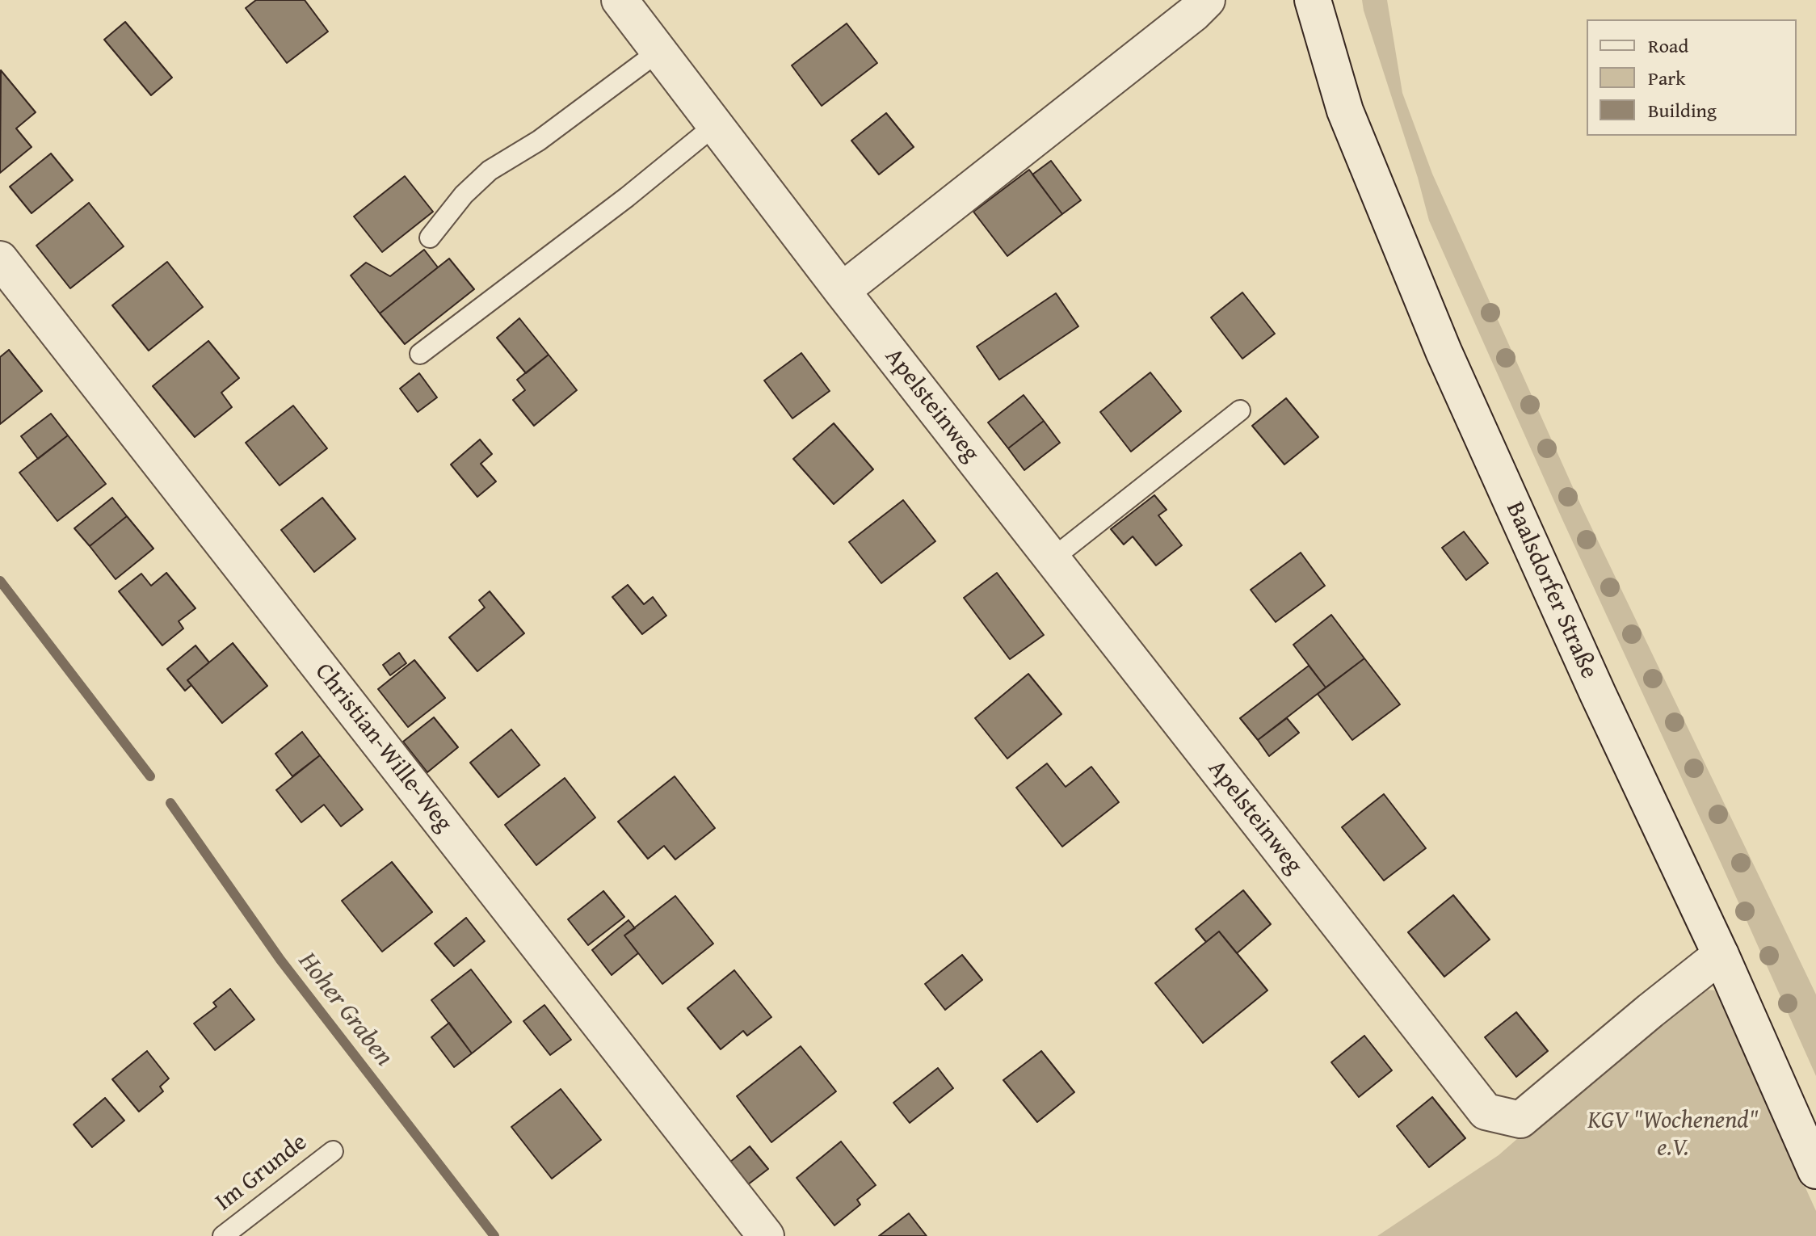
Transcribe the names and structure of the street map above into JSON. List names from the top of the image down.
{
  "streets": {
    "street": ["Apelsteinweg", "Baalsdorfer Straße", "Christian-Wille-Weg"],
    "lane": ["Im Grunde"]
  },
  "crossings": [
    ["Apelsteinweg", "Baalsdorfer Straße"]
  ],
  "water": ["Hoher Graben"],
  "parks": ["KGV \"Wochenend\" e.V."],
  "legend": ["Road", "Park", "Building"]
}
